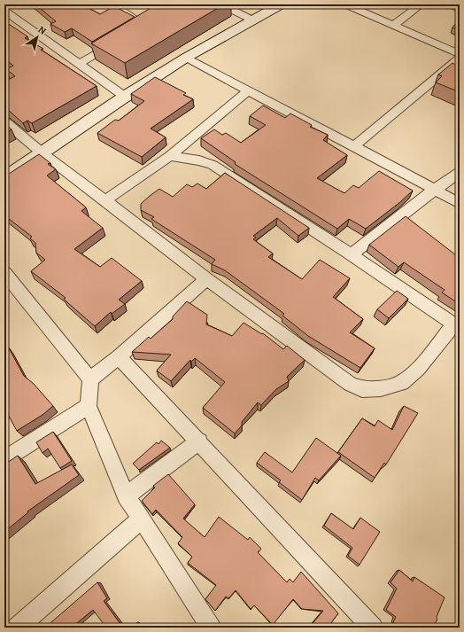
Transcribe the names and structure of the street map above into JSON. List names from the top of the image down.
{
  "north": "top right"
}
